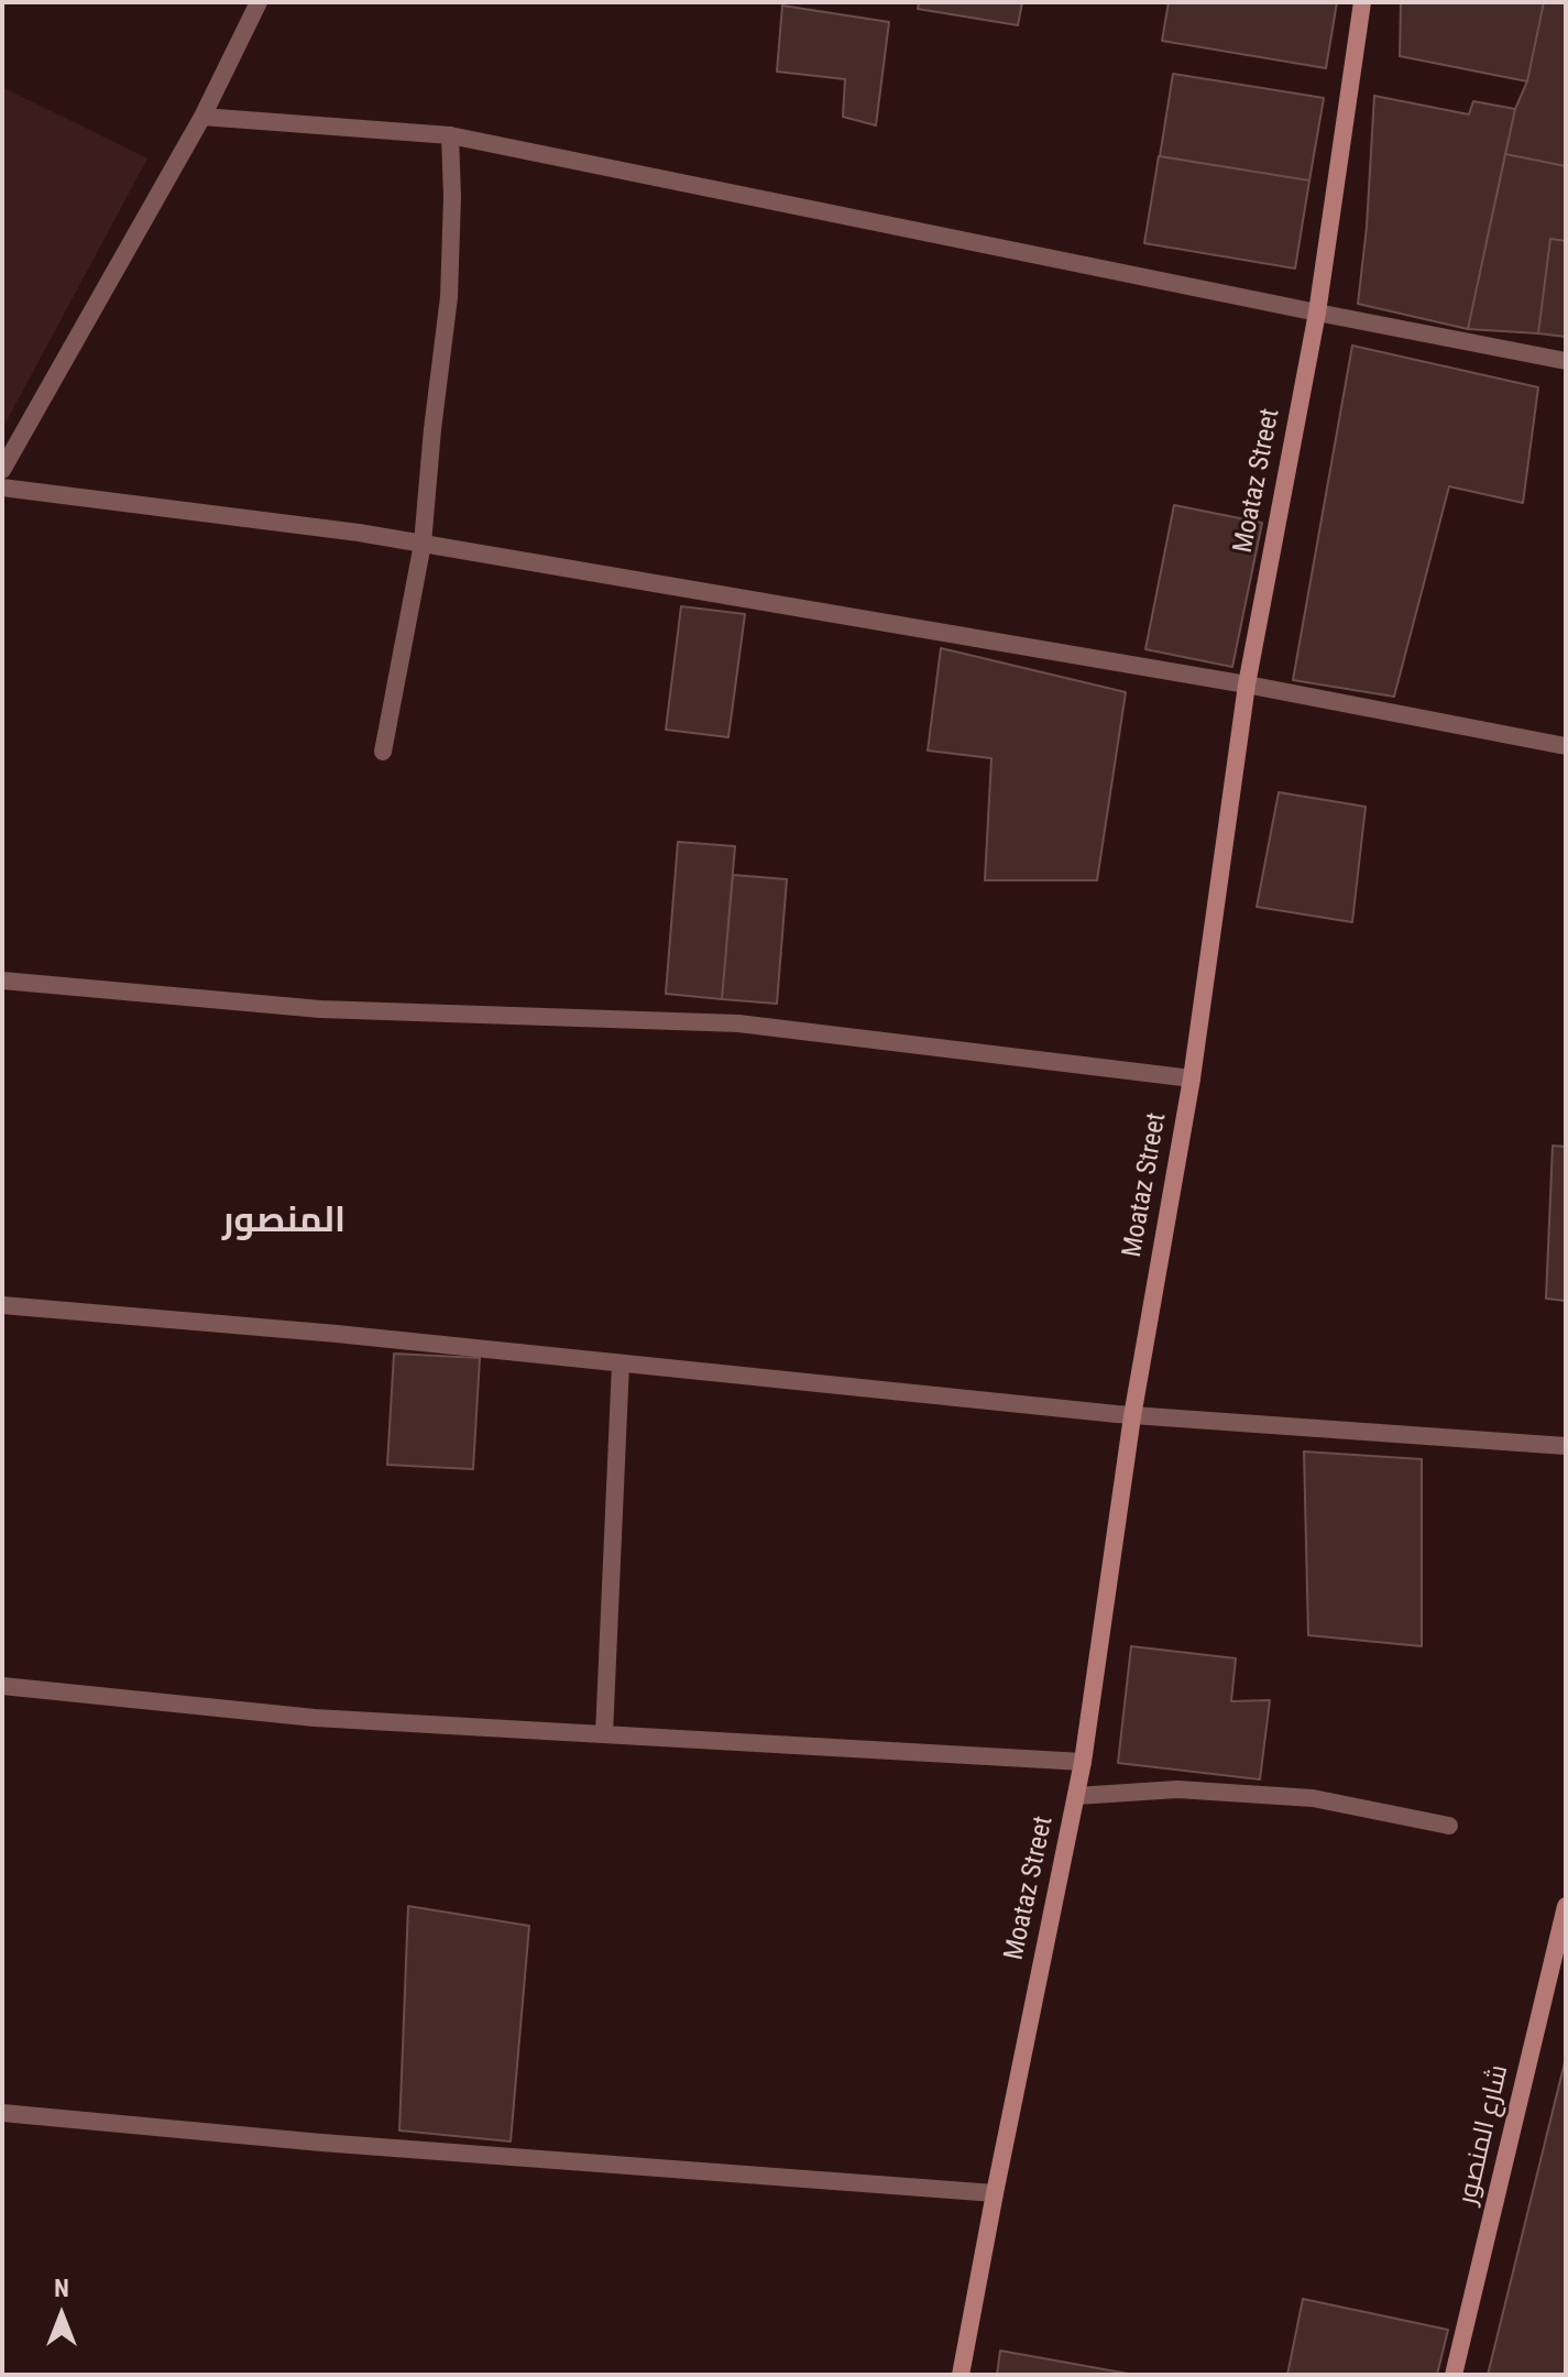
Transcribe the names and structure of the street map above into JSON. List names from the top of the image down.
{
  "streets": {
    "street": ["Moataz Street", "شارع المنصور"]
  },
  "districts": ["المنصور"],
  "north": "top"
}
